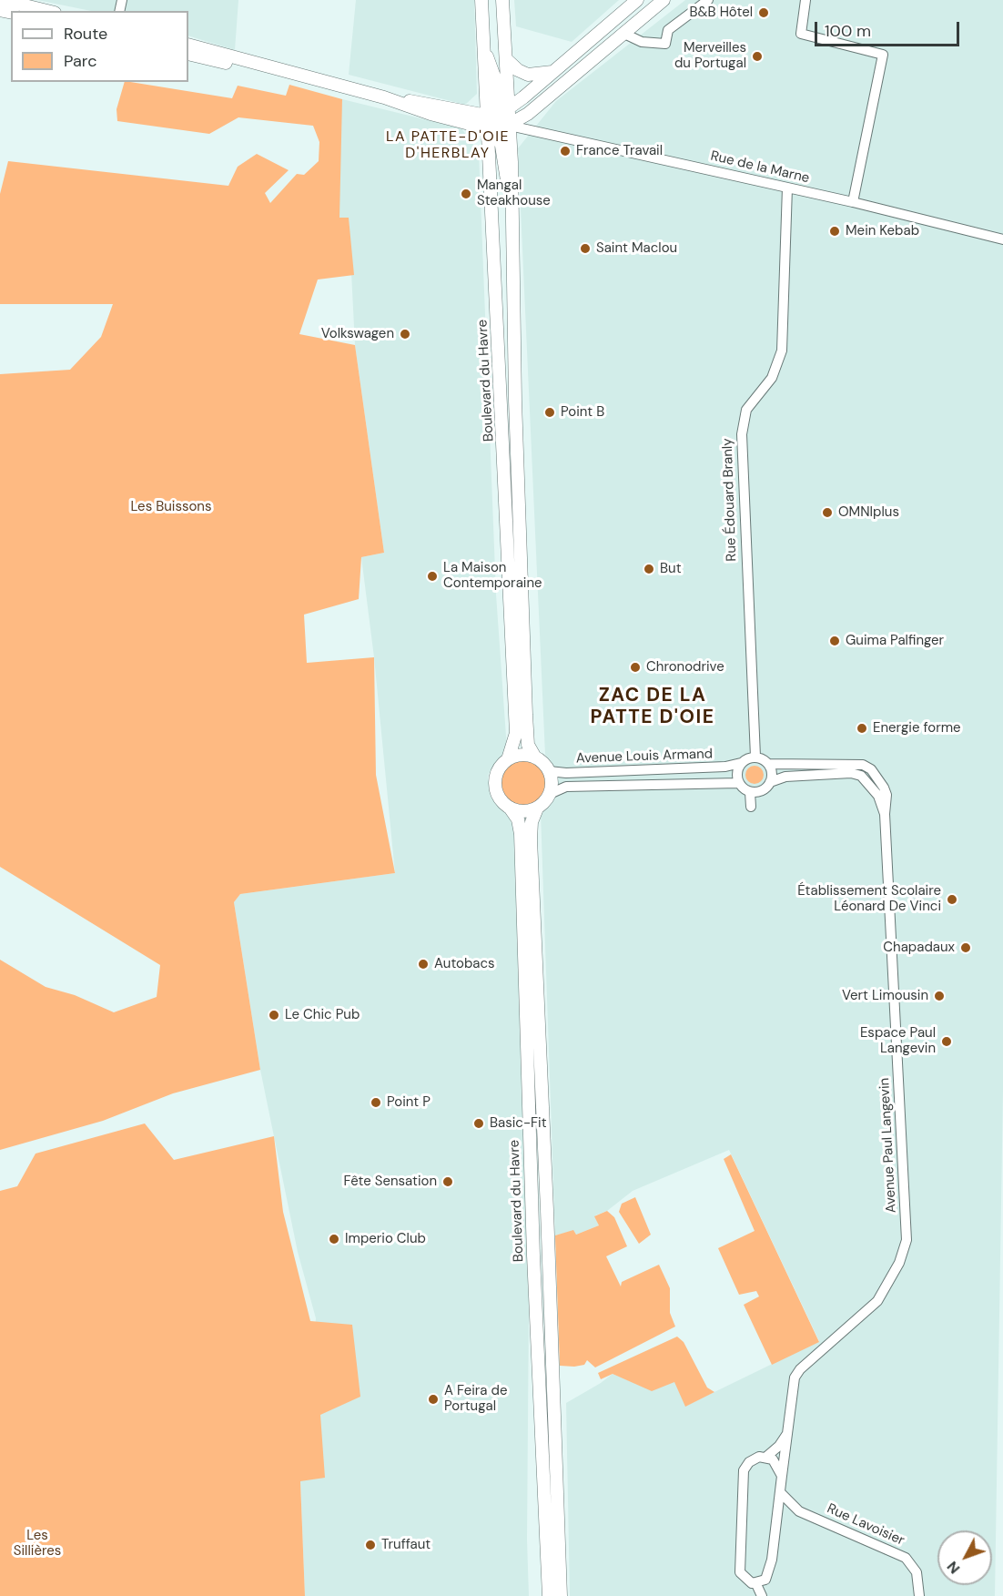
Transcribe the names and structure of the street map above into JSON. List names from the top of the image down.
{
  "streets": {
    "main road": ["Boulevard du Havre"],
    "street": [
      "Rue de la Marne",
      "Rue Édouard Branly",
      "Avenue Louis Armand",
      "Avenue Paul Langevin",
      "Rue Lavoisier"
    ]
  },
  "crossings": [
    ["Rue de la Marne", "Boulevard du Havre"],
    ["Rue de la Marne", "Rue Édouard Branly"],
    ["Boulevard du Havre", "Avenue Louis Armand"],
    ["Rue Édouard Branly", "Avenue Louis Armand"],
    ["Avenue Paul Langevin", "Rue Lavoisier"]
  ],
  "districts": ["LA PATTE-D'OIE D'HERBLAY", "ZAC DE LA PATTE D'OIE"],
  "parks": ["Les Buissons", "Les Sillières"],
  "places": [
    "B&B Hôtel",
    "Merveilles du Portugal",
    "France Travail",
    "Mangal Steakhouse",
    "Mein Kebab",
    "Saint Maclou",
    "Volkswagen",
    "Point B",
    "OMNIplus",
    "But",
    "La Maison Contemporaine",
    "Guima Palfinger",
    "Chronodrive",
    "Energie forme",
    "Établissement Scolaire Léonard De Vinci",
    "Chapadaux",
    "Autobacs",
    "Vert Limousin",
    "Le Chic Pub",
    "Espace Paul Langevin",
    "Point P",
    "Basic-Fit",
    "Fête Sensation",
    "Imperio Club",
    "A Feira de Portugal",
    "Truffaut"
  ],
  "legend": ["Route", "Parc"],
  "scale_bar": "100 m",
  "north": "bottom left"
}
